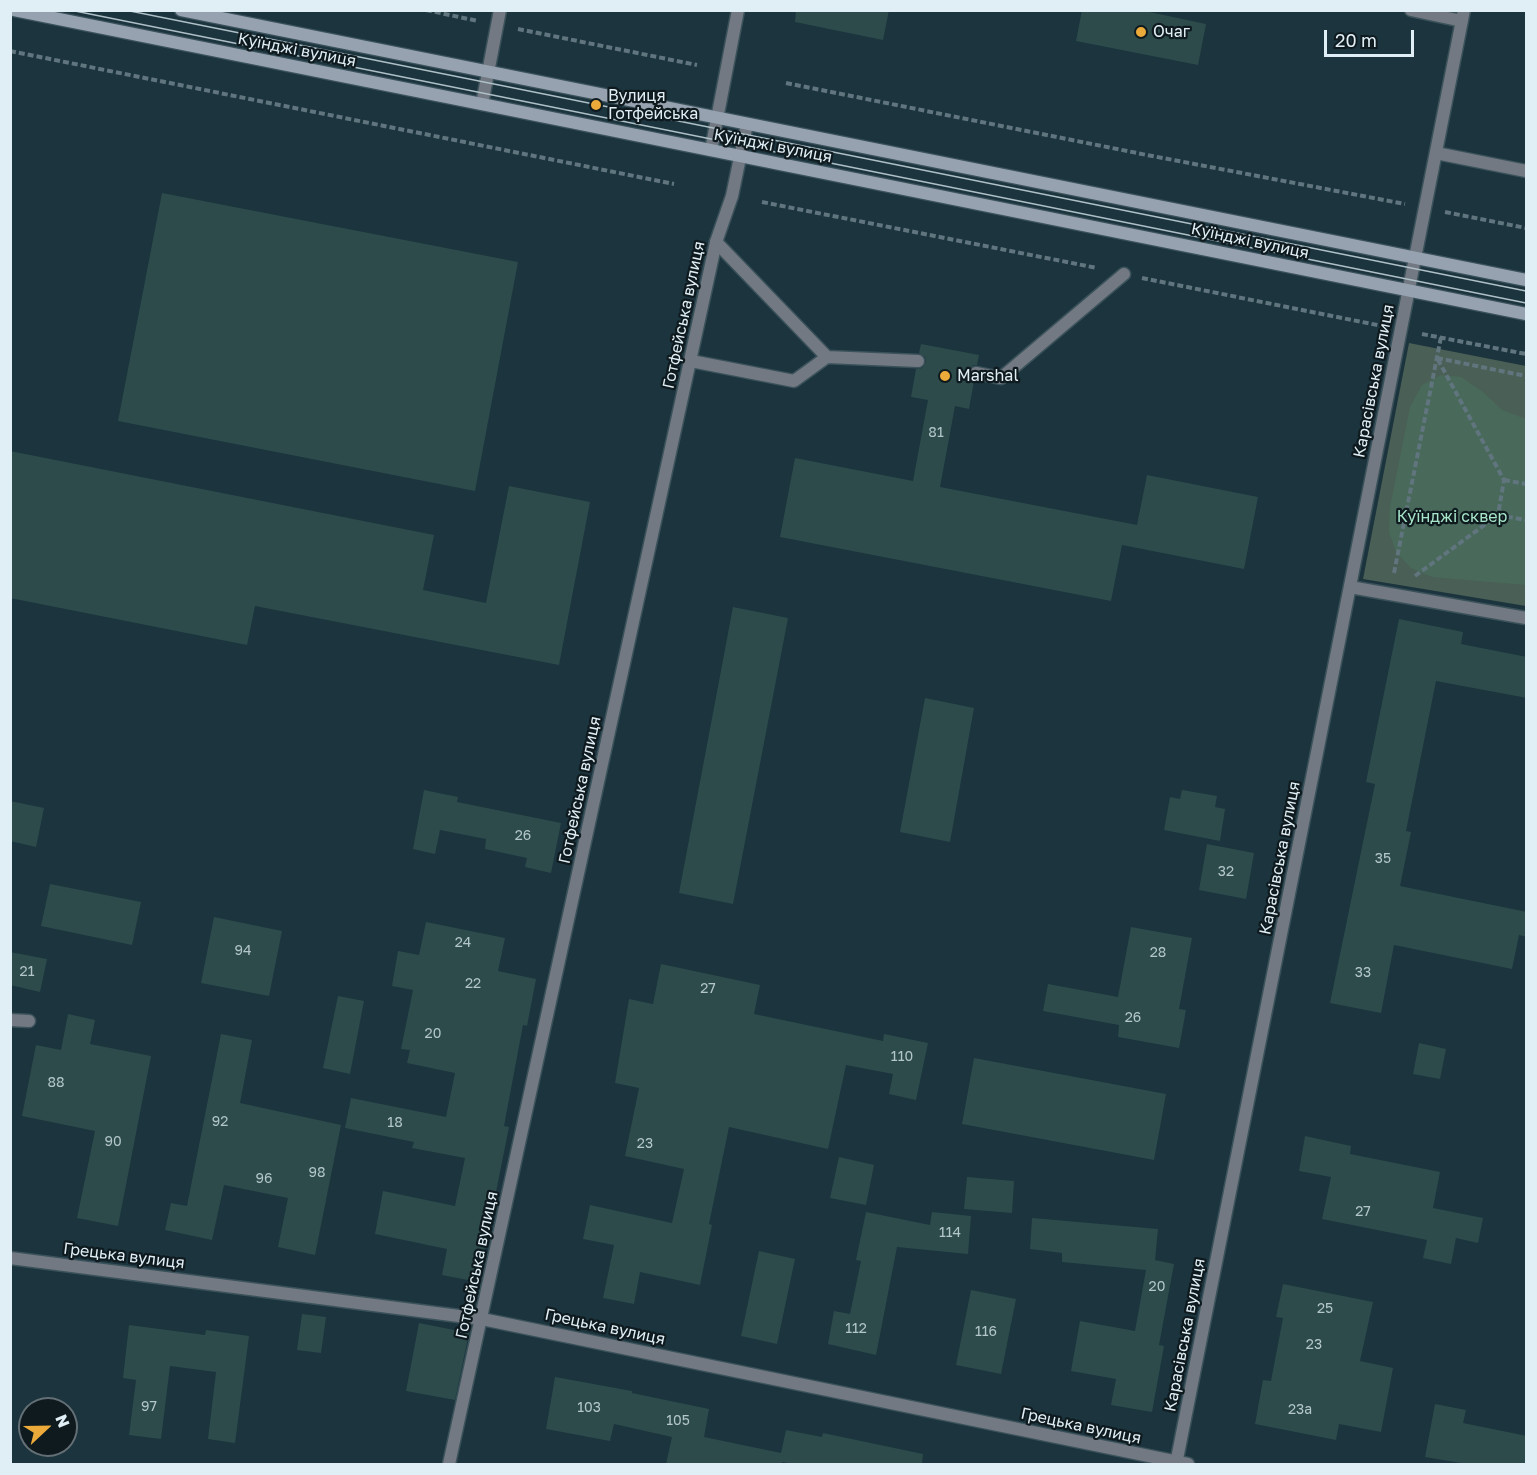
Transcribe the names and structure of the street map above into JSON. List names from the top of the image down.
{
  "streets": {
    "main road": ["Куїнджі вулиця"],
    "street": ["Готфейська вулиця", "Карасівська вулиця", "Грецька вулиця"]
  },
  "crossings": [
    ["Куїнджі вулиця", "Готфейська вулиця"],
    ["Куїнджі вулиця", "Карасівська вулиця"],
    ["Готфейська вулиця", "Грецька вулиця"],
    ["Карасівська вулиця", "Грецька вулиця"]
  ],
  "parks": ["Куїнджі сквер"],
  "places": ["Очаг", "Вулиця Готфейська", "Marshal"],
  "house_numbers": [
    "81",
    "26",
    "35",
    "32",
    "24",
    "94",
    "28",
    "21",
    "33",
    "22",
    "27",
    "26",
    "20",
    "110",
    "88",
    "92",
    "18",
    "90",
    "23",
    "98",
    "96",
    "27",
    "114",
    "20",
    "25",
    "112",
    "116",
    "23",
    "97",
    "103",
    "23а",
    "105"
  ],
  "scale_bar": "20 m",
  "north": "right"
}
